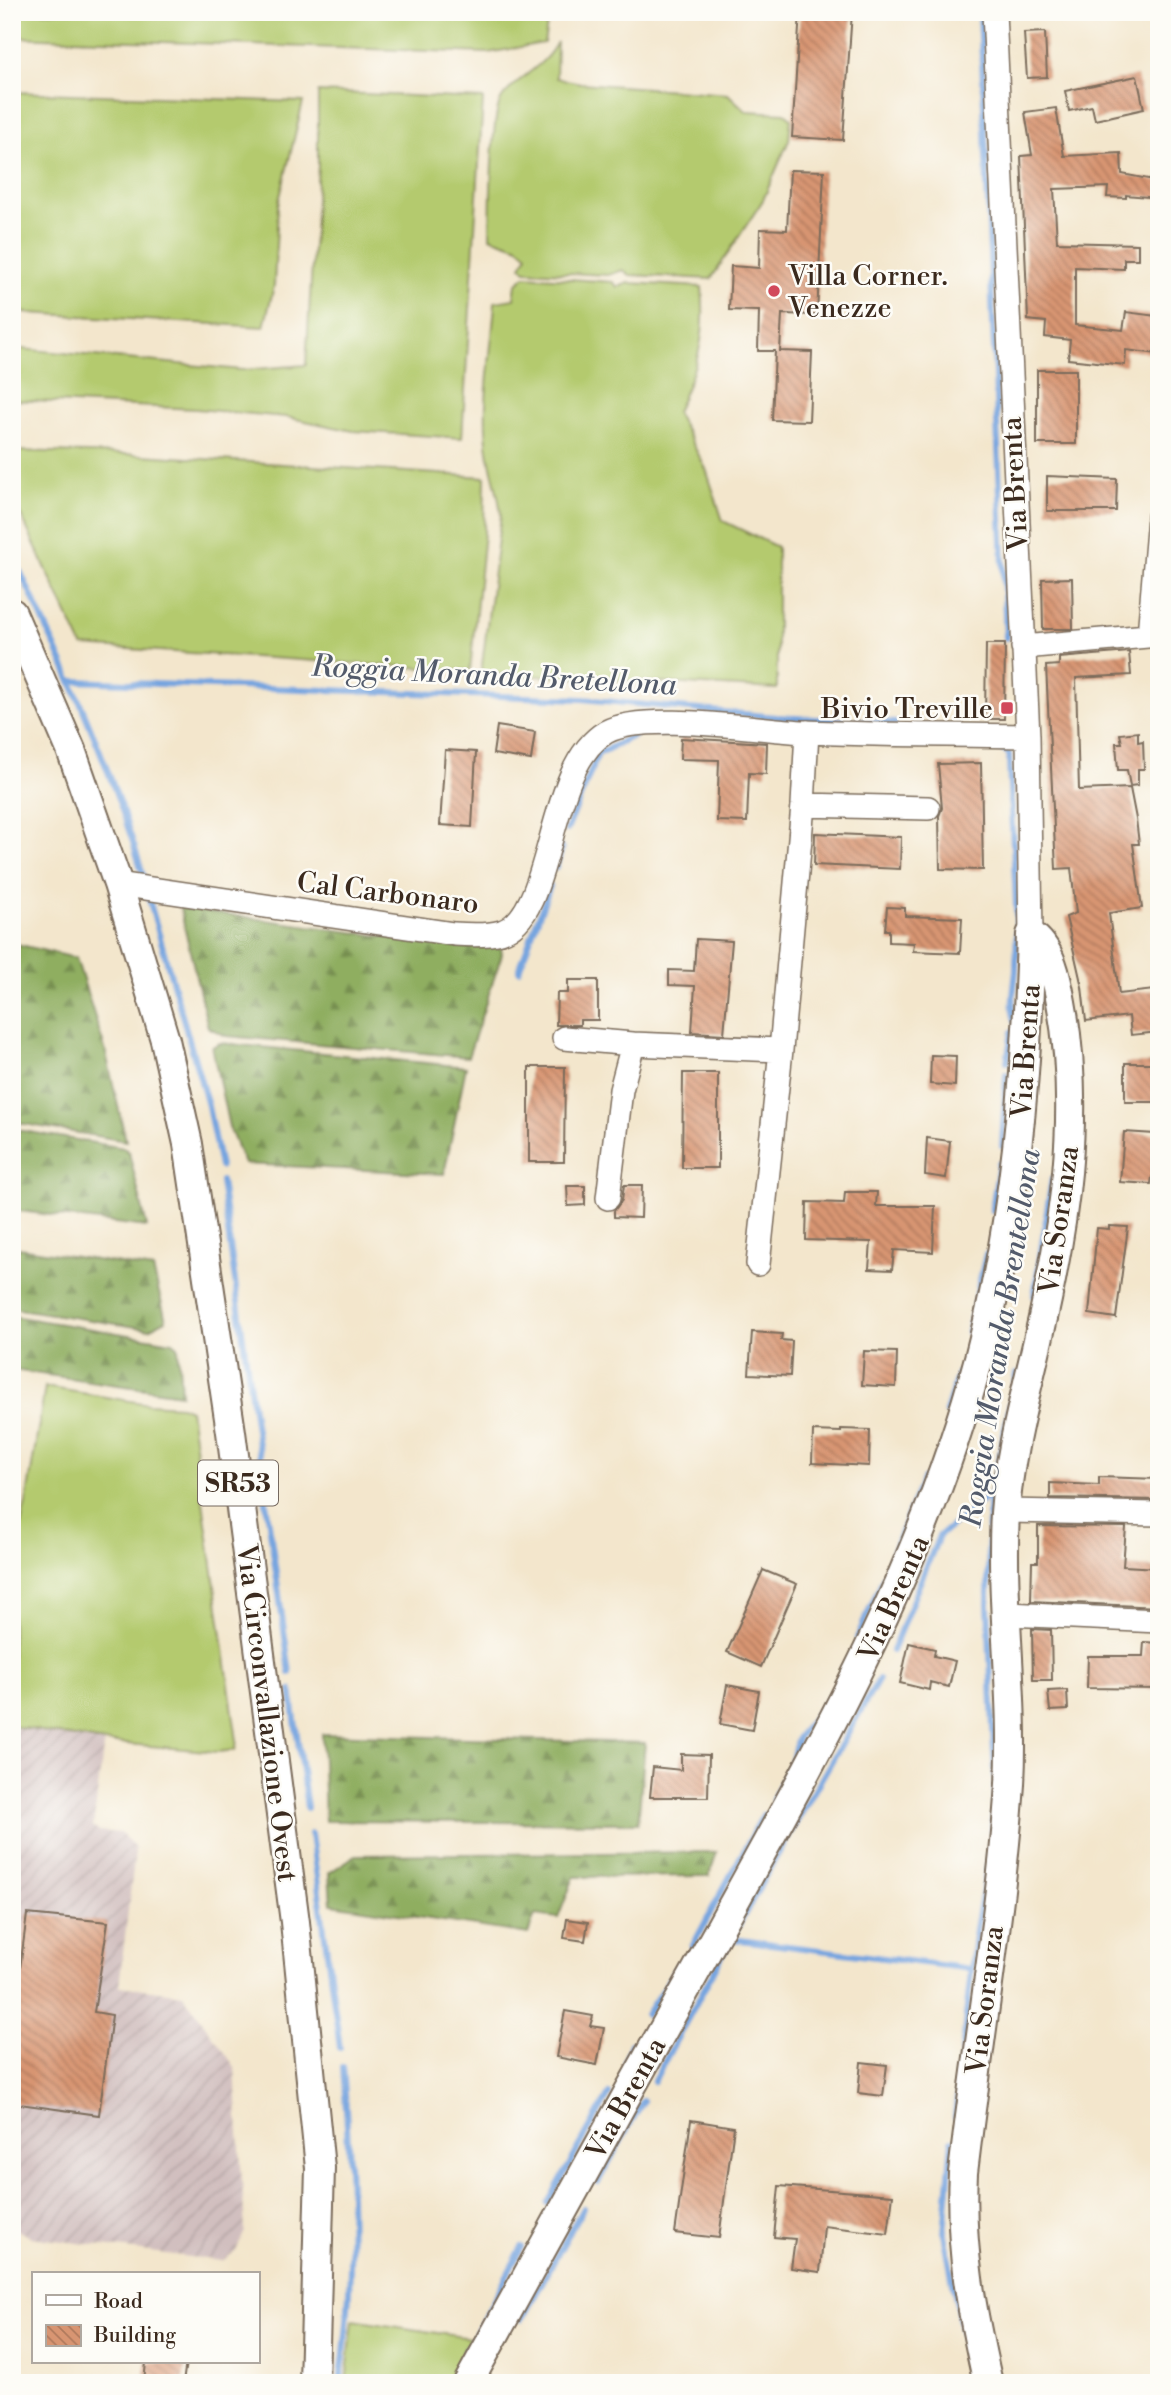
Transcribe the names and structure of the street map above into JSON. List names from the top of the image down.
{
  "streets": {
    "main road": [
      "Via Brenta",
      "Via Soranza",
      "SR53",
      "Via Circonvallazione Ovest"
    ],
    "street": ["Cal Carbonaro"]
  },
  "crossings": [
    ["Via Brenta", "Cal Carbonaro"],
    ["Via Brenta", "Via Soranza"],
    ["Cal Carbonaro", "Via Circonvallazione Ovest"]
  ],
  "water": ["Roggia Moranda Bretellona", "Roggia Moranda Brentellona"],
  "places": {
    "other": ["Villa Corner. Venezze"],
    "transit": ["Bivio Treville"]
  },
  "legend": ["Road", "Building"]
}
